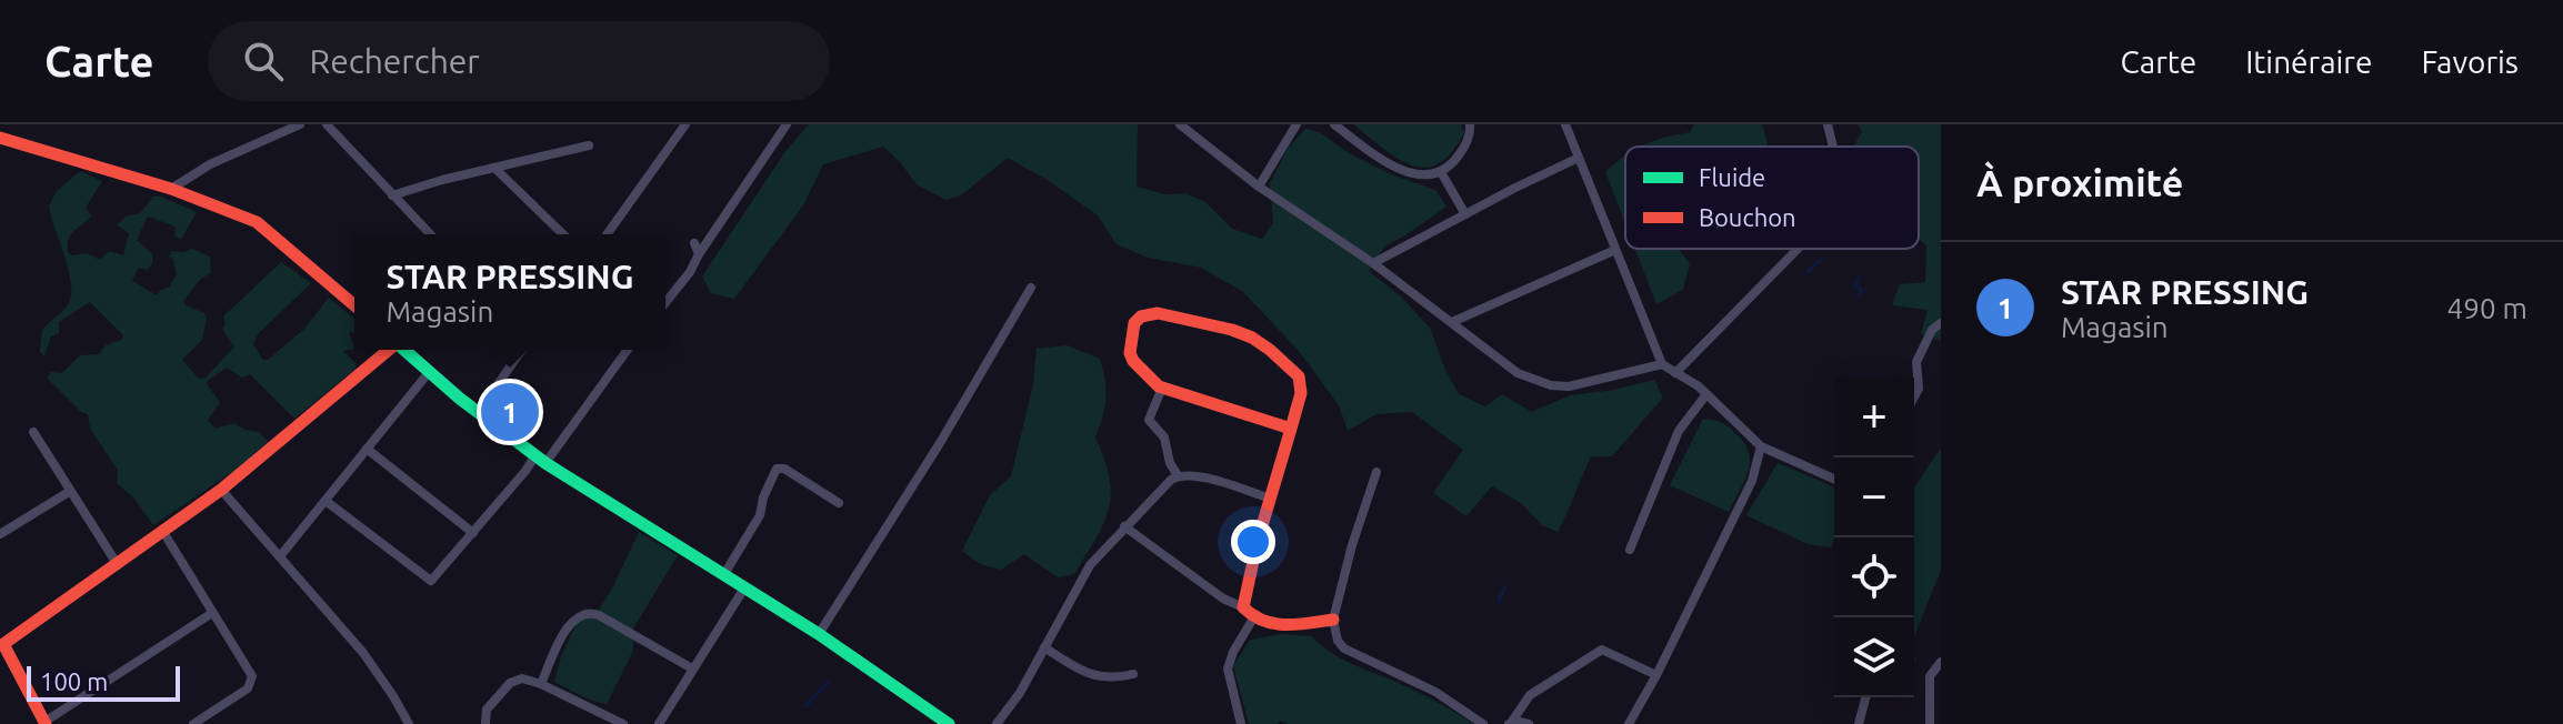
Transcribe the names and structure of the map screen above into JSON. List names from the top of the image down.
{
  "legend": ["Fluide", "Bouchon"],
  "scale_bar": "100 m",
  "page": {
    "header": "Carte",
    "search": "Rechercher",
    "nav": ["Carte", "Itinéraire", "Favoris"],
    "heading": "À proximité",
    "popup": ["STAR PRESSING", "Magasin"],
    "list": [
      {
        "mark": "1",
        "name": "STAR PRESSING",
        "note": "Magasin",
        "value": "490 m"
      }
    ],
    "map_buttons": ["+", "−"],
    "pins": "1",
    "scale": "100 m"
  }
}
